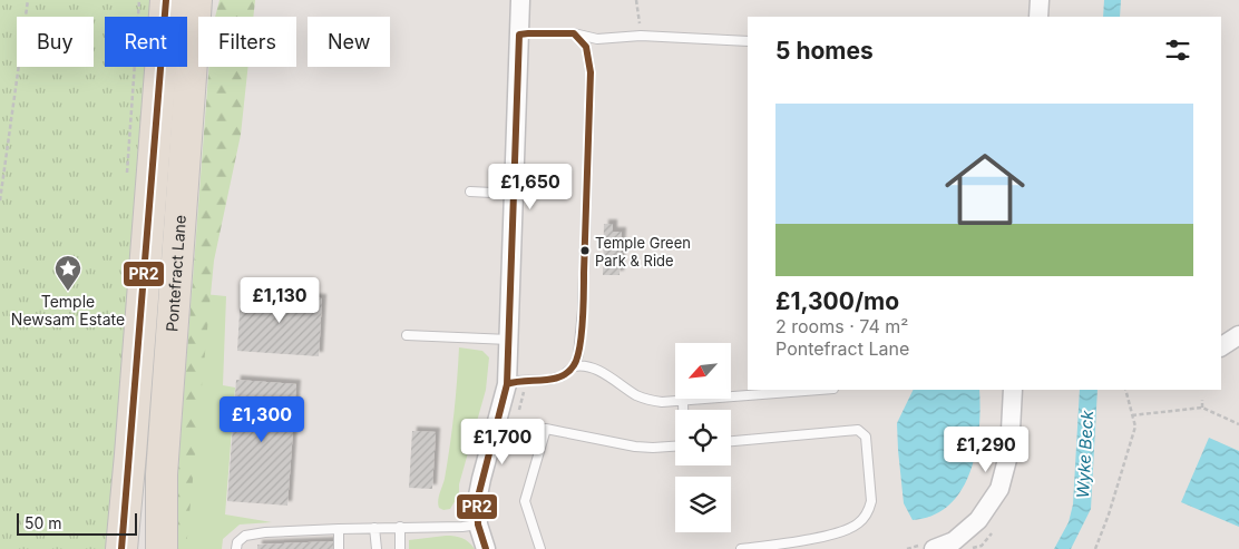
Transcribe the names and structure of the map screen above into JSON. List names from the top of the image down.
{
  "streets": {
    "highway": ["Pontefract Lane"]
  },
  "water": ["Wyke Beck"],
  "places": {
    "other": ["Temple Green Park & Ride"],
    "place": ["Temple Newsam Estate"]
  },
  "lines": ["transit line PR2"],
  "scale_bar": "50 m",
  "north": "bottom left",
  "page": {
    "chip": [
      "Buy",
      "Rent",
      "Filters",
      "New"
    ],
    "heading": "5 homes",
    "list": [
      {
        "name": "£1,300/mo",
        "note": "2 rooms · 74 m² · Pontefract Lane"
      }
    ],
    "price": [
      "£1,650",
      "£1,130",
      "£1,300",
      "£1,700",
      "£1,290"
    ],
    "scale": "50 m"
  }
}
